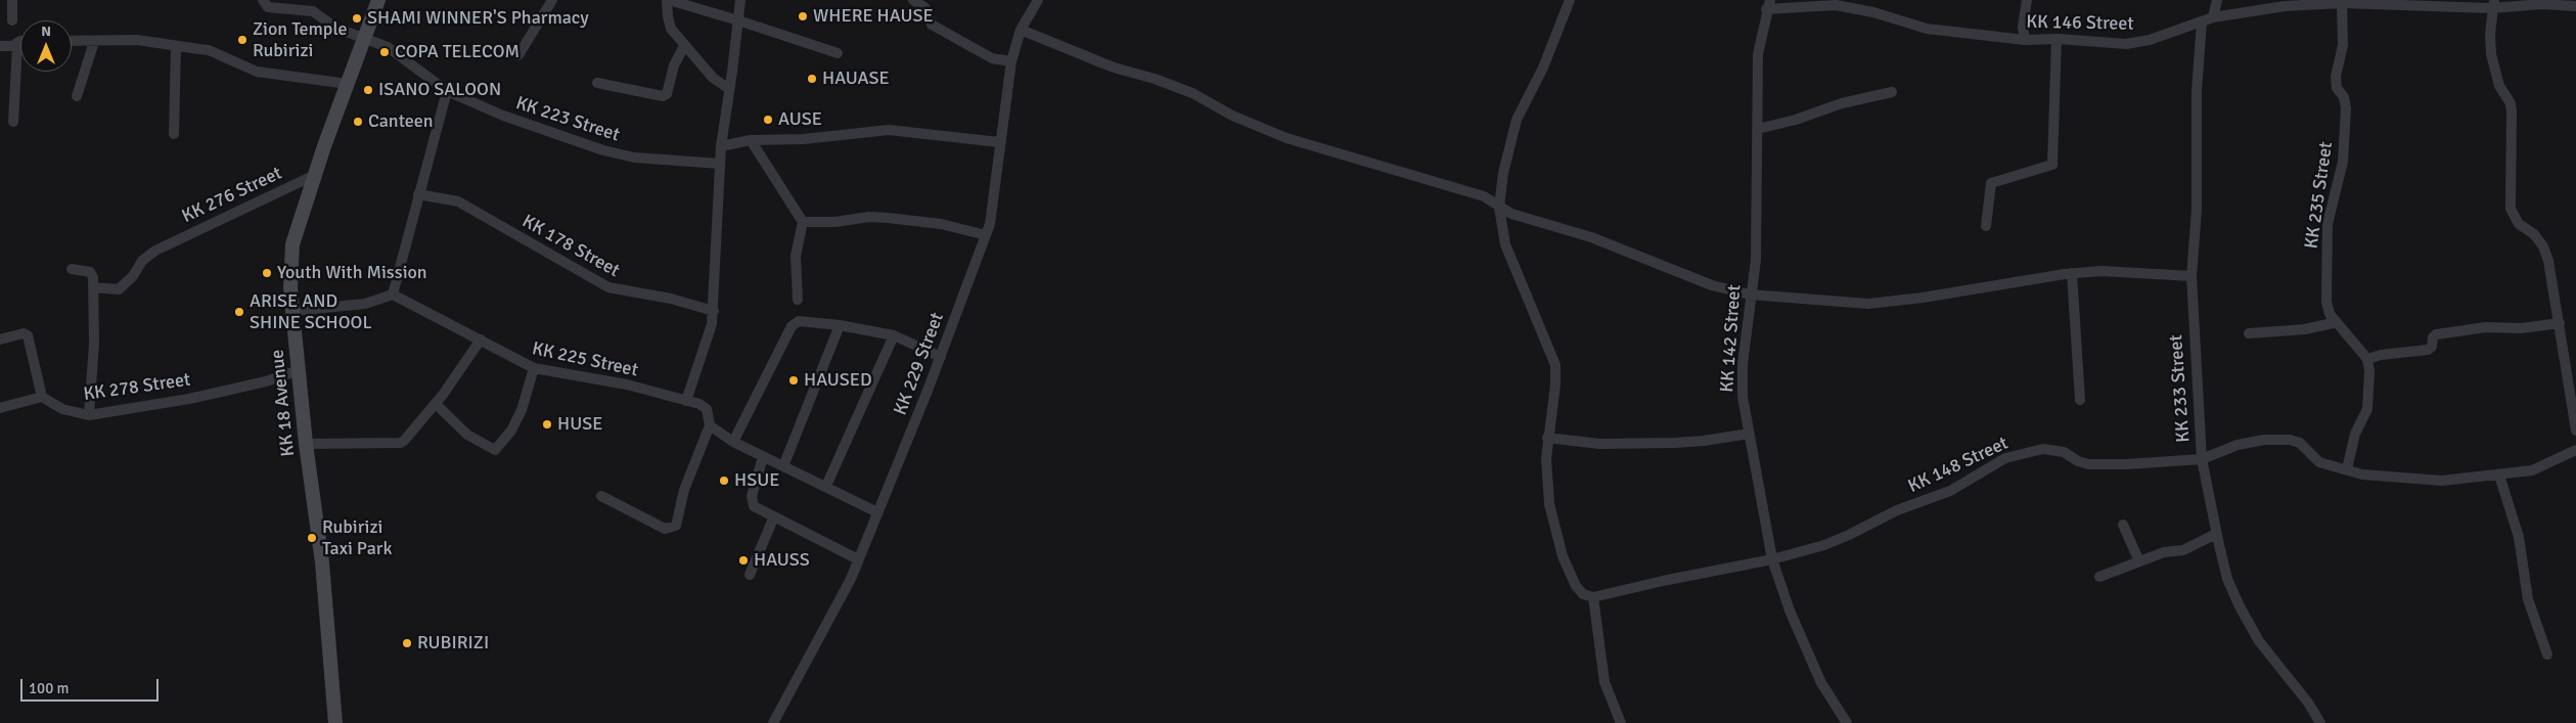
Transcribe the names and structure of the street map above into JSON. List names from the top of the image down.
{
  "streets": {
    "main road": ["KK 18 Avenue"],
    "street": [
      "KK 146 Street",
      "KK 223 Street",
      "KK 276 Street",
      "KK 235 Street",
      "KK 178 Street",
      "KK 142 Street",
      "KK 225 Street",
      "KK 229 Street",
      "KK 278 Street",
      "KK 233 Street",
      "KK 148 Street"
    ]
  },
  "crossings": [
    ["KK 146 Street", "KK 235 Street"],
    ["KK 146 Street", "KK 142 Street"],
    ["KK 146 Street", "KK 233 Street"],
    ["KK 223 Street", "KK 18 Avenue"],
    ["KK 276 Street", "KK 18 Avenue"],
    ["KK 142 Street", "KK 148 Street"],
    ["KK 225 Street", "KK 229 Street"],
    ["KK 278 Street", "KK 18 Avenue"],
    ["KK 233 Street", "KK 148 Street"]
  ],
  "places": [
    "WHERE HAUSE",
    "SHAMI WINNER'S Pharmacy",
    "Zion Temple Rubirizi",
    "COPA TELECOM",
    "HAUASE",
    "ISANO SALOON",
    "AUSE",
    "Canteen",
    "Youth With Mission",
    "ARISE AND SHINE SCHOOL",
    "HAUSED",
    "HUSE",
    "HSUE",
    "Rubirizi Taxi Park",
    "HAUSS",
    "RUBIRIZI"
  ],
  "scale_bar": "100 m",
  "north": "top"
}
